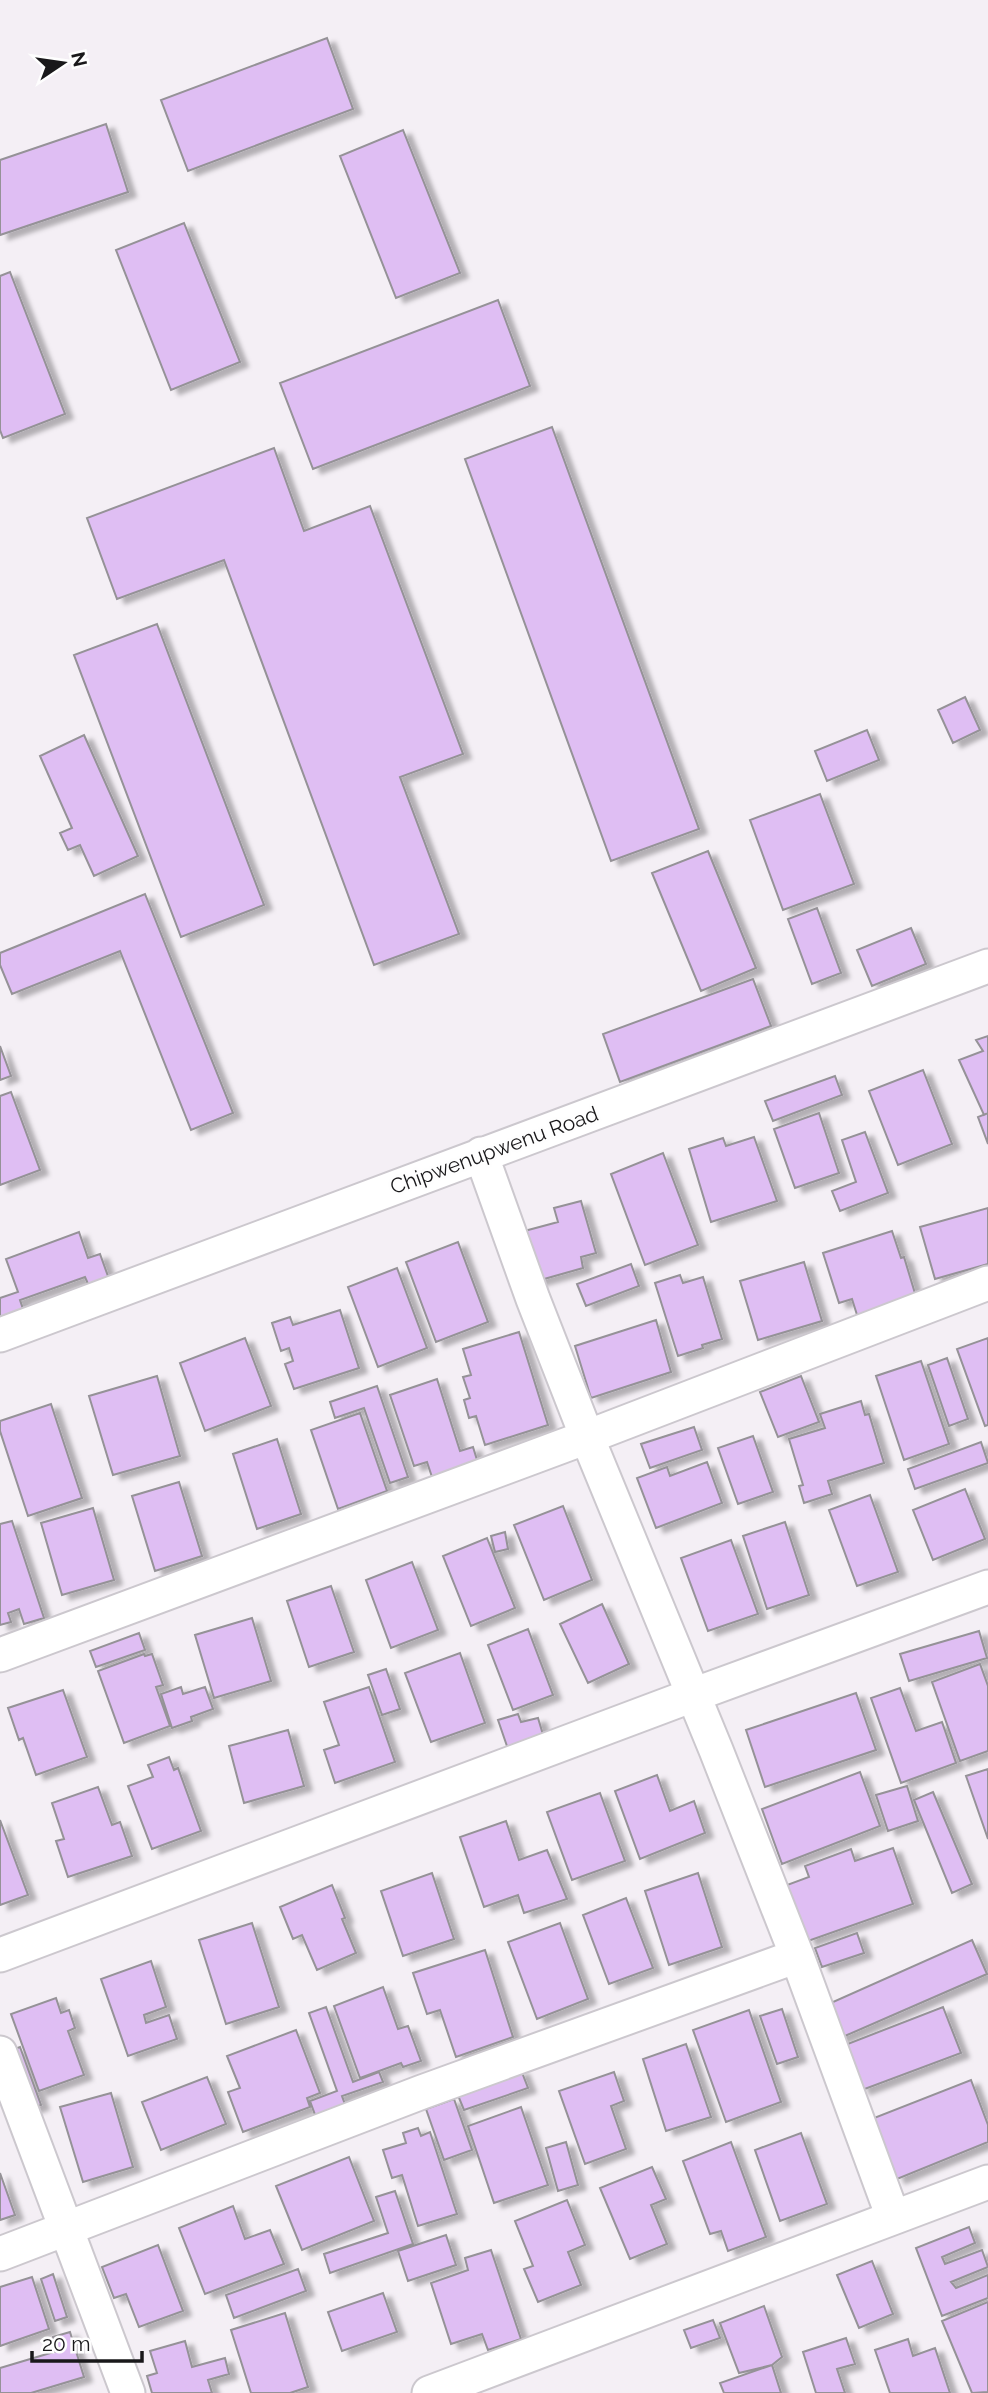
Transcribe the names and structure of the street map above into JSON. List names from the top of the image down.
{
  "streets": {
    "street": ["Chipwenupwenu Road"]
  },
  "scale_bar": "20 m",
  "north": "right"
}
